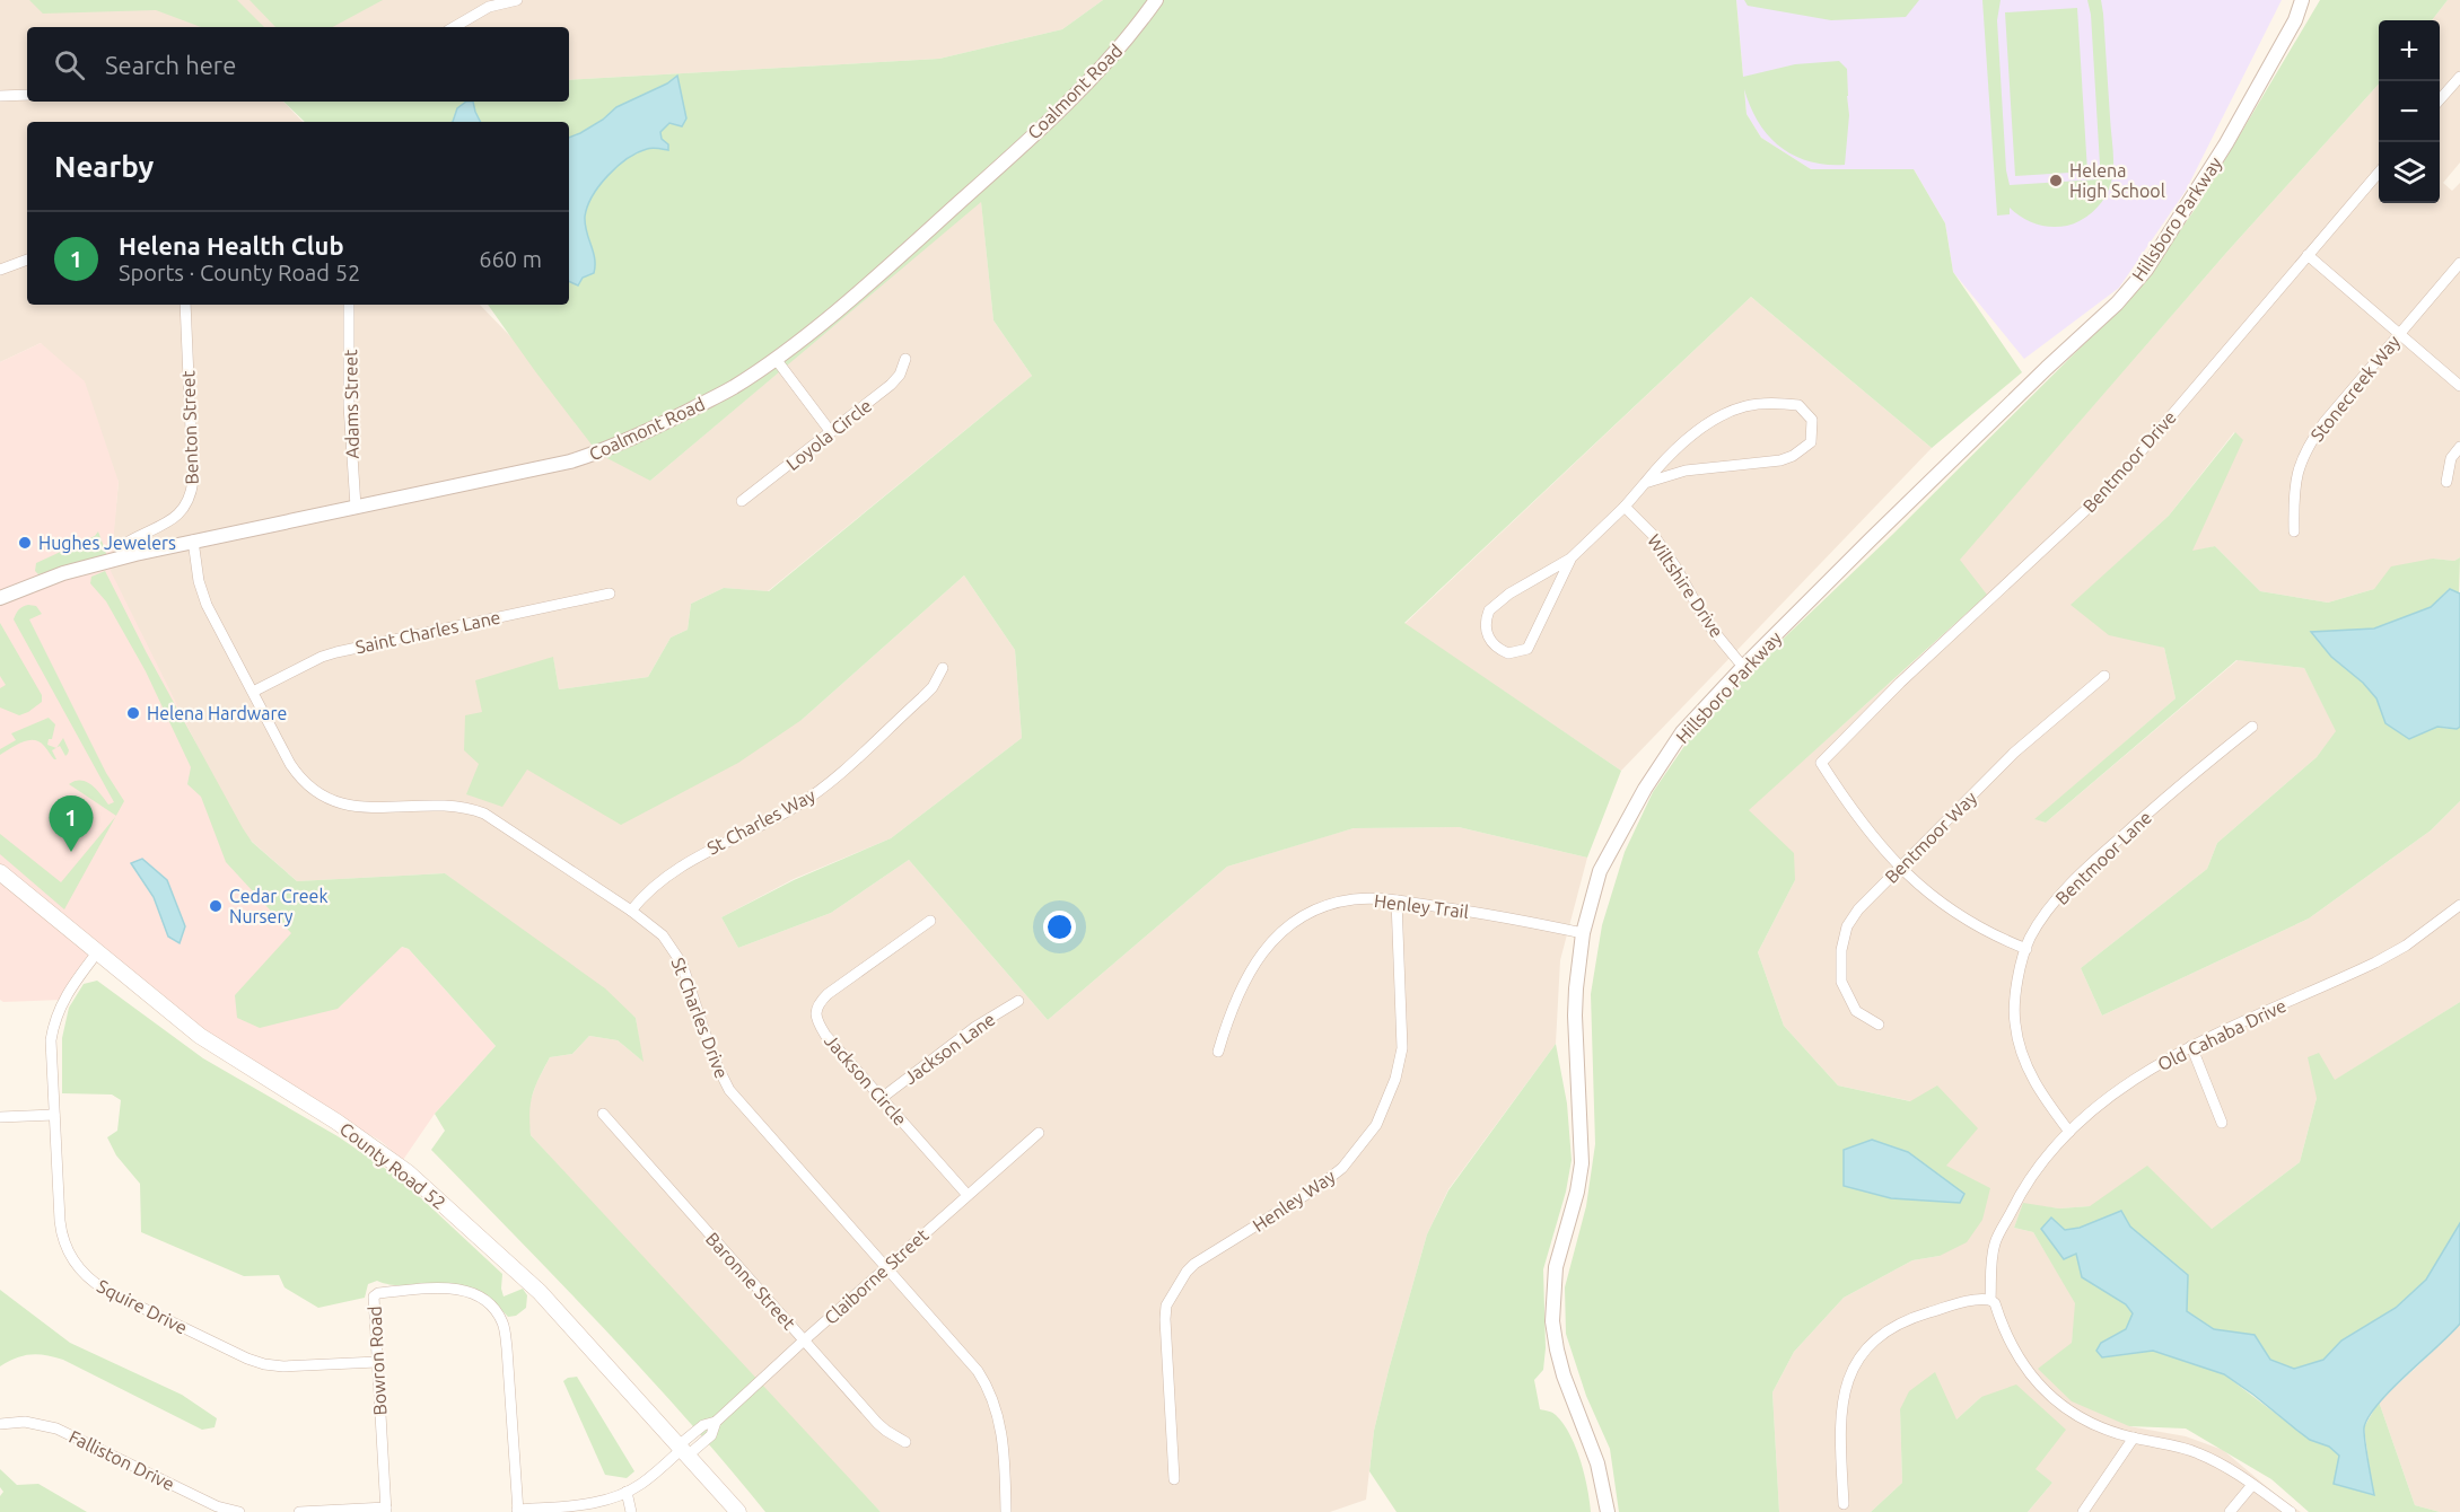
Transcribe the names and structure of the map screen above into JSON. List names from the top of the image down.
{
  "streets": {
    "main road": ["County Road 52"],
    "street": [
      "Coalmont Road",
      "Hillsboro Parkway",
      "Stonecreek Way",
      "Adams Street",
      "Benton Street",
      "Loyola Circle",
      "Bentmoor Drive",
      "Wiltshire Drive",
      "Saint Charles Lane",
      "St Charles Way",
      "Bentmoor Way",
      "Bentmoor Lane",
      "Henley Trail",
      "St Charles Drive",
      "Old Cahaba Drive",
      "Jackson Lane",
      "Jackson Circle",
      "Henley Way",
      "Claiborne Street",
      "Baronne Street",
      "Squire Drive",
      "Bowron Road",
      "Falliston Drive"
    ]
  },
  "crossings": [
    ["Coalmont Road", "Adams Street"],
    ["Coalmont Road", "Benton Street"],
    ["Coalmont Road", "St Charles Drive"],
    ["Hillsboro Parkway", "Wiltshire Drive"],
    ["Hillsboro Parkway", "Henley Trail"],
    ["Bentmoor Drive", "Bentmoor Way"],
    ["Saint Charles Lane", "St Charles Drive"],
    ["St Charles Way", "St Charles Drive"],
    ["Bentmoor Lane", "Old Cahaba Drive"],
    ["Henley Trail", "Henley Way"],
    ["St Charles Drive", "Claiborne Street"],
    ["Jackson Lane", "Jackson Circle"],
    ["Jackson Circle", "Claiborne Street"],
    ["County Road 52", "Claiborne Street"],
    ["County Road 52", "Squire Drive"],
    ["Claiborne Street", "Baronne Street"],
    ["Claiborne Street", "Bowron Road"],
    ["Squire Drive", "Bowron Road"]
  ],
  "places": [
    "Helena High School",
    "Hughes Jewelers",
    "Helena Hardware",
    "Cedar Creek Nursery"
  ],
  "page": {
    "map_buttons": ["+", "−"],
    "search": "Search here",
    "heading": "Nearby",
    "list": [
      {
        "mark": "1",
        "name": "Helena Health Club",
        "note": "Sports · County Road 52",
        "value": "660 m"
      }
    ],
    "pins": "1"
  }
}
